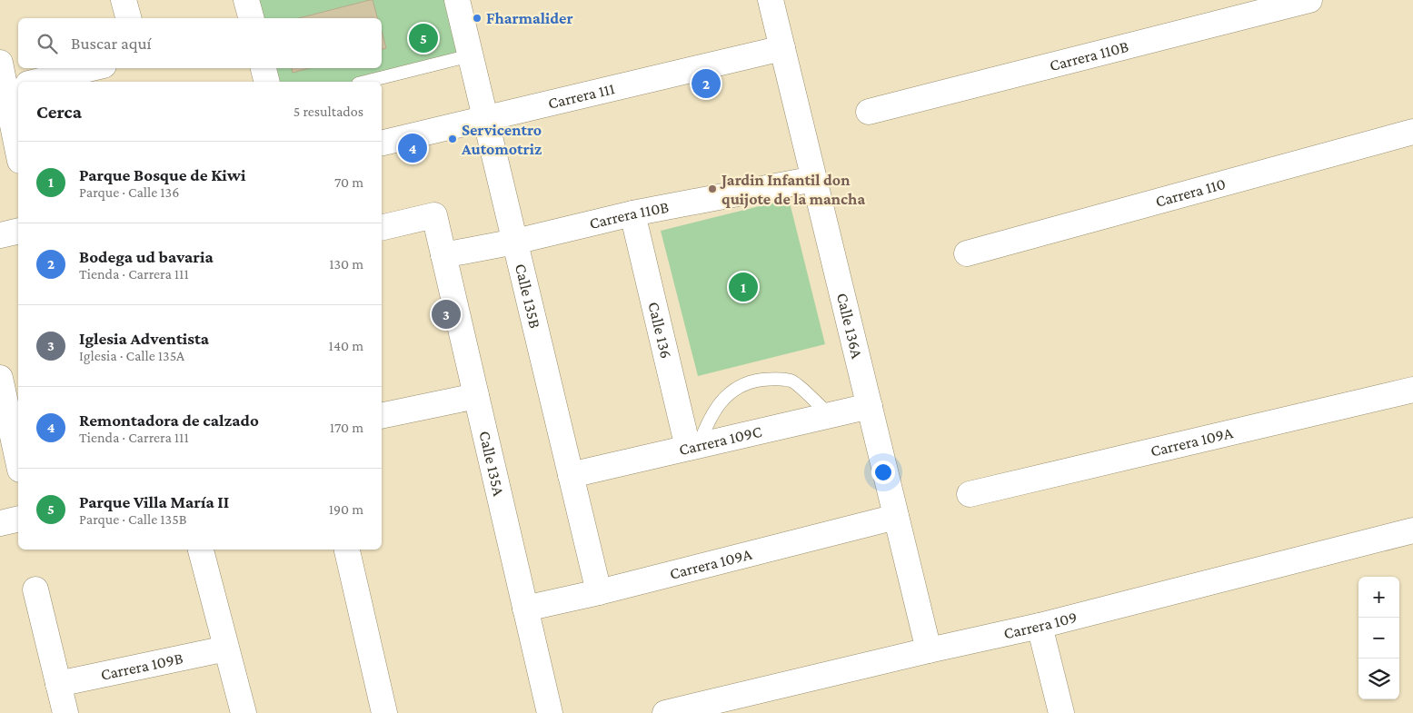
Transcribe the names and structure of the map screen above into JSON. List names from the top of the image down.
{
  "streets": {
    "street": [
      "Carrera 110B",
      "Carrera 111",
      "Carrera 110",
      "Calle 135B",
      "Calle 136A",
      "Calle 136",
      "Carrera 109C",
      "Carrera 109A",
      "Calle 135A",
      "Carrera 109",
      "Carrera 109B"
    ]
  },
  "crossings": [
    ["Carrera 110B", "Calle 135B"],
    ["Carrera 110B", "Calle 136A"],
    ["Carrera 110B", "Calle 136"],
    ["Carrera 110B", "Calle 135A"],
    ["Carrera 111", "Calle 135B"],
    ["Carrera 111", "Calle 136A"],
    ["Calle 135B", "Carrera 109C"],
    ["Calle 135B", "Carrera 109A"],
    ["Calle 136A", "Carrera 109C"],
    ["Calle 136A", "Carrera 109A"],
    ["Calle 136A", "Carrera 109"],
    ["Calle 136", "Carrera 109C"],
    ["Carrera 109A", "Calle 135A"]
  ],
  "places": ["Fharmalider", "Servicentro Automotriz", "Jardin Infantil don quijote de la mancha"],
  "page": {
    "search": "Buscar aquí",
    "pins": [
      "5",
      "2",
      "4",
      "1",
      "3"
    ],
    "heading": ["Cerca", "5 resultados"],
    "list": [
      {
        "mark": "1",
        "name": "Parque Bosque de Kiwi",
        "note": "Parque · Calle 136",
        "value": "70 m"
      },
      {
        "mark": "2",
        "name": "Bodega ud bavaria",
        "note": "Tienda · Carrera 111",
        "value": "130 m"
      },
      {
        "mark": "3",
        "name": "Iglesia Adventista",
        "note": "Iglesia · Calle 135A",
        "value": "140 m"
      },
      {
        "mark": "4",
        "name": "Remontadora de calzado",
        "note": "Tienda · Carrera 111",
        "value": "170 m"
      },
      {
        "mark": "5",
        "name": "Parque Villa María II",
        "note": "Parque · Calle 135B",
        "value": "190 m"
      }
    ],
    "map_buttons": ["+", "−"]
  }
}
